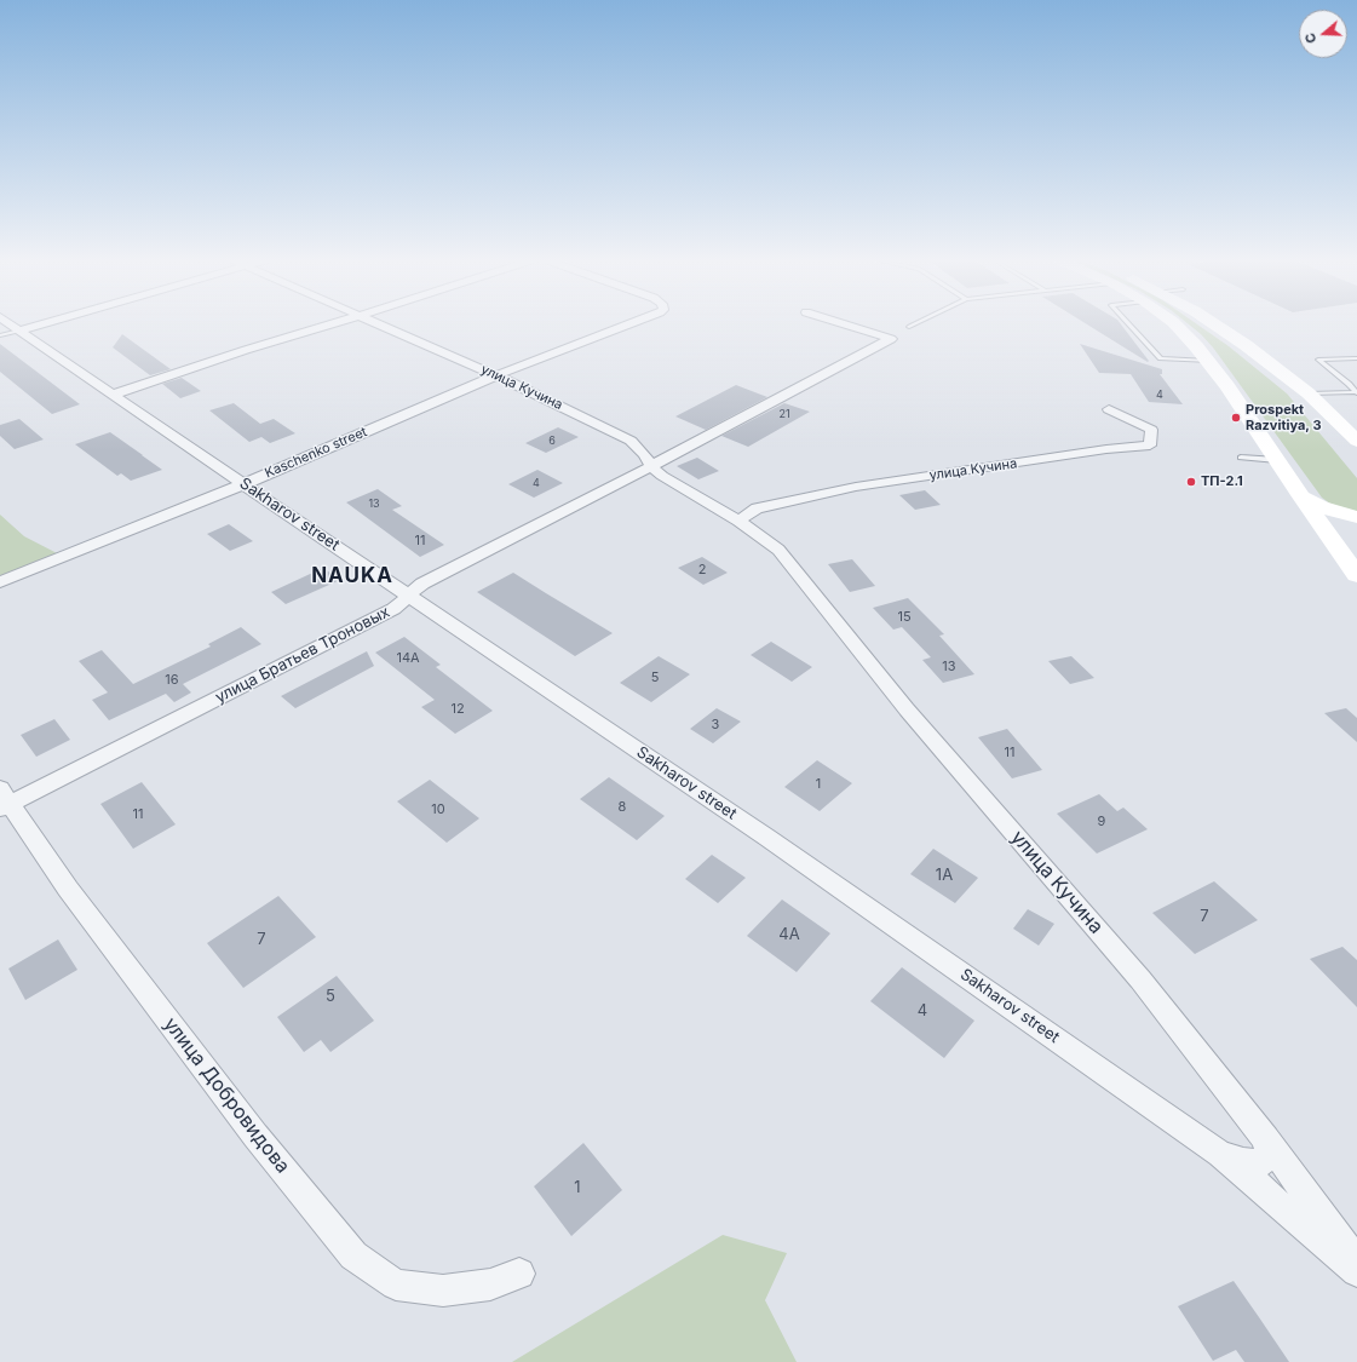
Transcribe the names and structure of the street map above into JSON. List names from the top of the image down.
{
  "streets": {
    "street": [
      "улица Кучина",
      "Kaschenko street",
      "Sakharov street",
      "улица Братьев Троновых",
      "улица Добровидова"
    ]
  },
  "crossings": [
    ["улица Кучина", "Kaschenko street"],
    ["улица Кучина", "улица Братьев Троновых"],
    ["Kaschenko street", "Sakharov street"],
    ["Sakharov street", "улица Братьев Троновых"],
    ["улица Братьев Троновых", "улица Добровидова"]
  ],
  "districts": ["NAUKA"],
  "places": ["Prospekt Razvitiya, 3", "ТП-2.1"],
  "house_numbers": [
    "4",
    "21",
    "6",
    "4",
    "13",
    "11",
    "2",
    "15",
    "14А",
    "13",
    "5",
    "16",
    "12",
    "3",
    "11",
    "1",
    "8",
    "10",
    "11",
    "9",
    "1А",
    "7",
    "4А",
    "7",
    "5",
    "4",
    "1"
  ],
  "north": "left"
}
